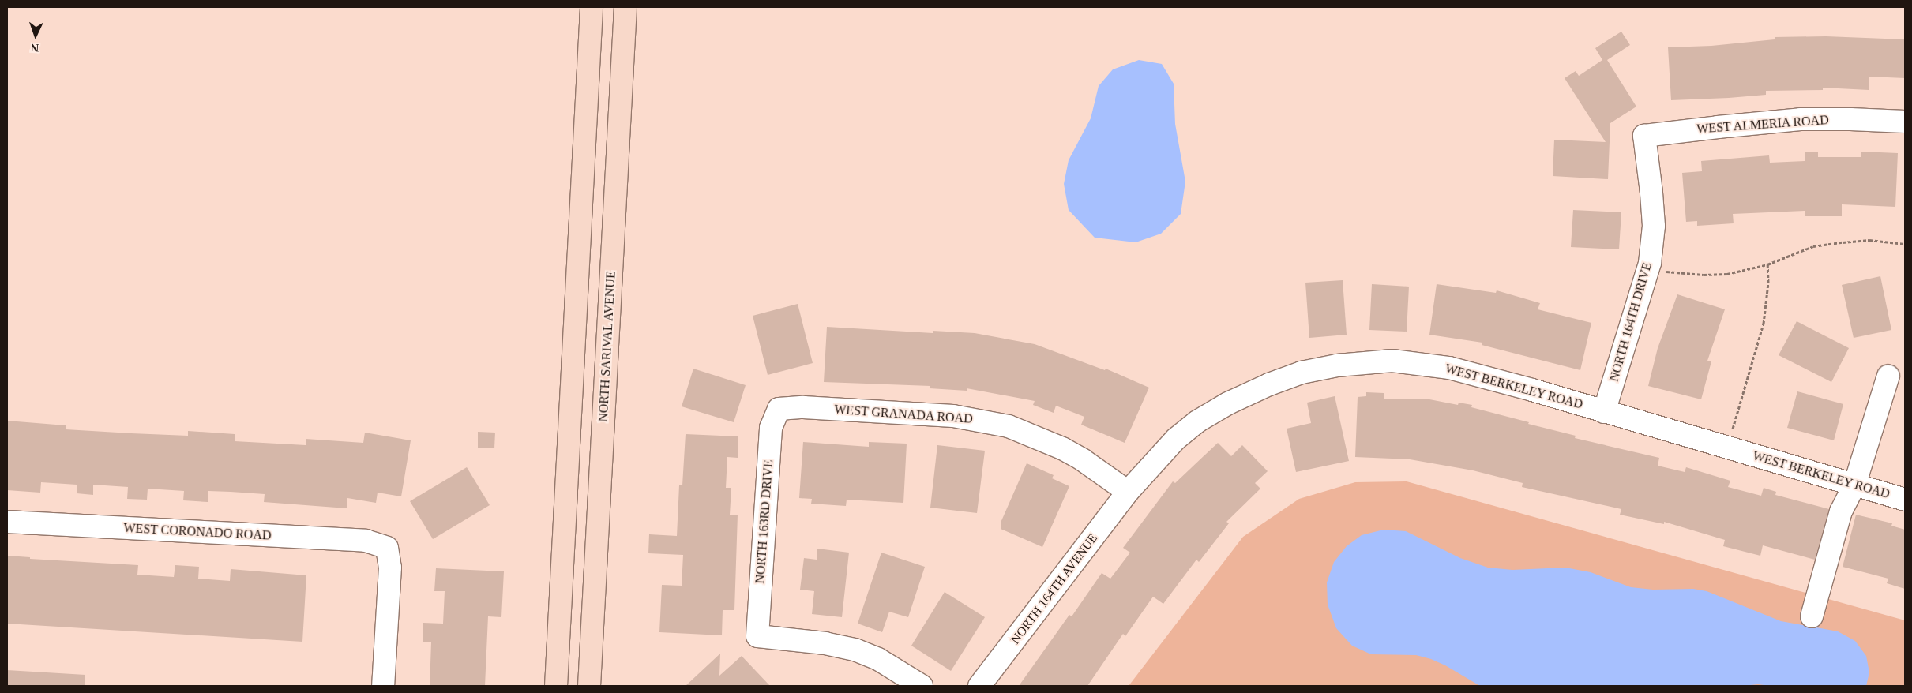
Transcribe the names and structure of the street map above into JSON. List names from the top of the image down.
{
  "streets": {
    "main road": ["NORTH SARIVAL AVENUE"],
    "street": [
      "WEST ALMERIA ROAD",
      "NORTH 164TH DRIVE",
      "WEST BERKELEY ROAD",
      "WEST GRANADA ROAD",
      "NORTH 163RD DRIVE",
      "WEST CORONADO ROAD",
      "NORTH 164TH AVENUE"
    ]
  },
  "crossings": [
    ["WEST ALMERIA ROAD", "NORTH 164TH DRIVE"],
    ["NORTH 164TH DRIVE", "WEST BERKELEY ROAD"],
    ["WEST BERKELEY ROAD", "WEST GRANADA ROAD"],
    ["WEST BERKELEY ROAD", "NORTH 164TH AVENUE"],
    ["WEST GRANADA ROAD", "NORTH 163RD DRIVE"],
    ["WEST GRANADA ROAD", "NORTH 164TH AVENUE"]
  ],
  "north": "bottom"
}
